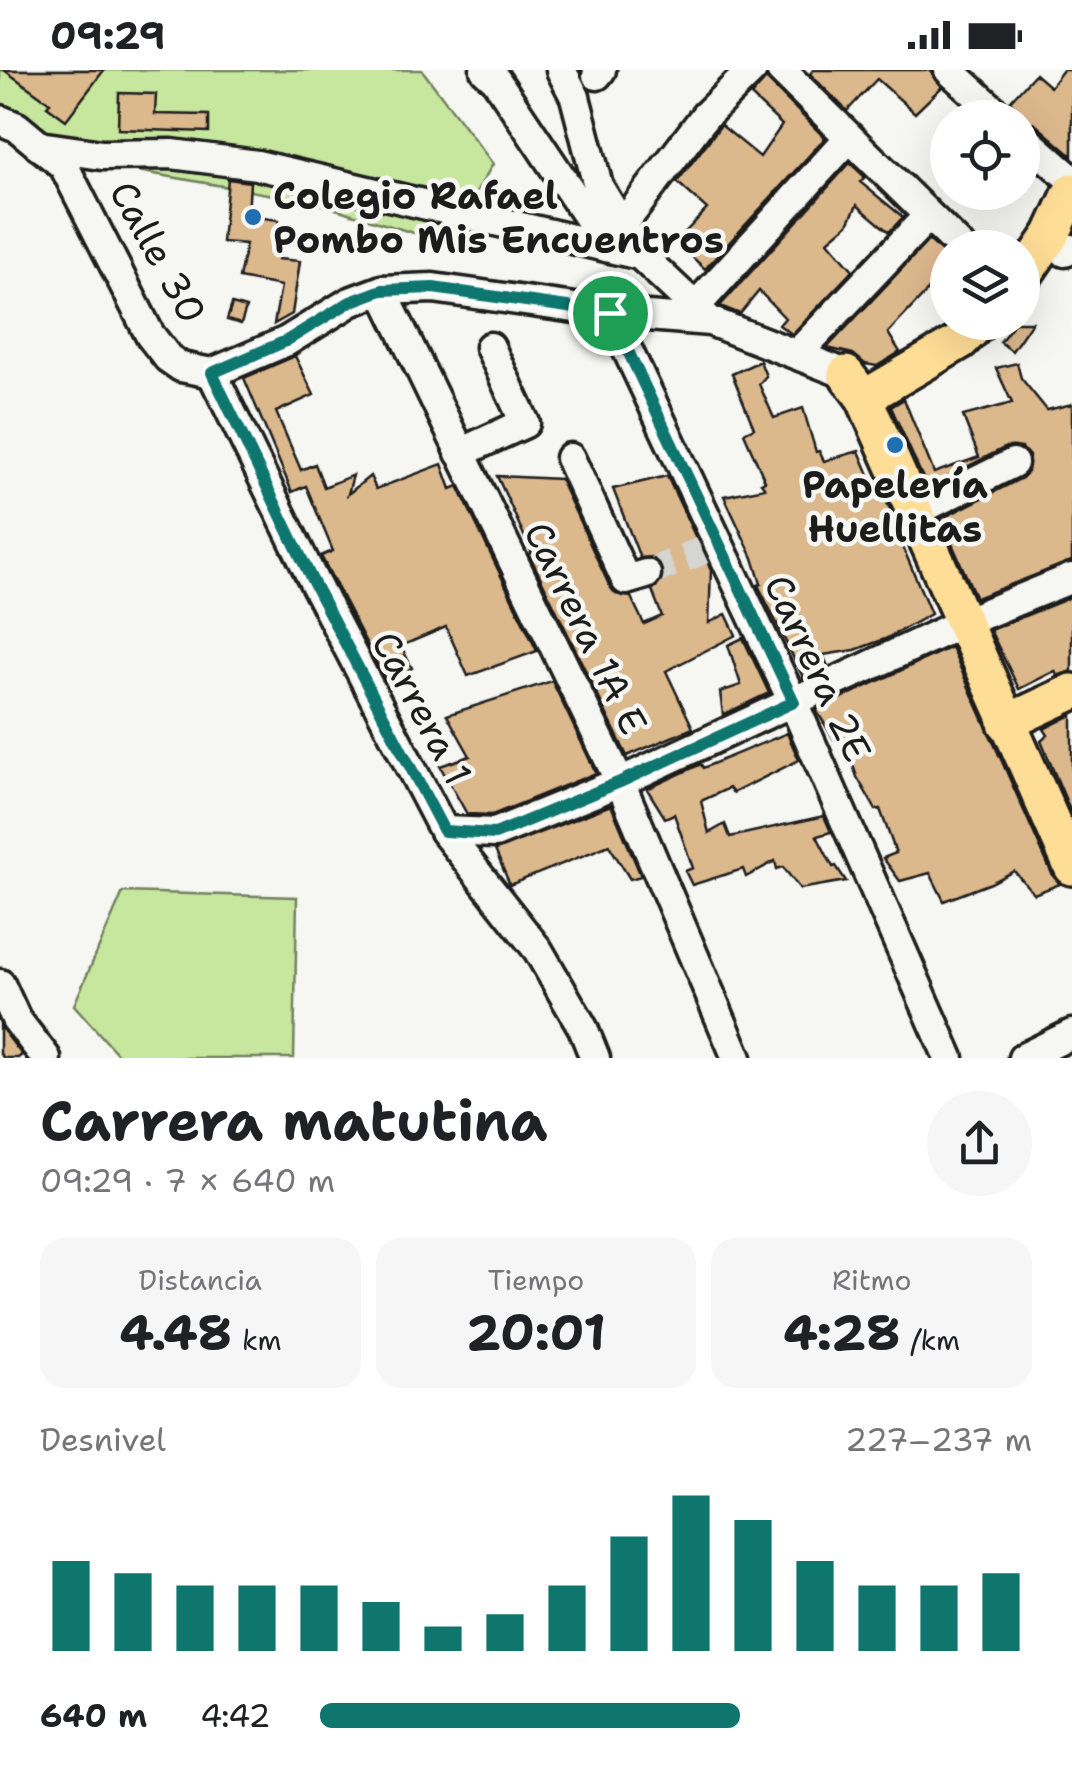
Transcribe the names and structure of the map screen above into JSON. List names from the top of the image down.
{
  "streets": {
    "main road": ["Calle 30"],
    "street": ["Carrera 1A E", "Carrera 2E", "Carrera 1"]
  },
  "crossings": [
    ["Calle 30", "Carrera 1A E"],
    ["Calle 30", "Carrera 2E"],
    ["Calle 30", "Carrera 1"]
  ],
  "places": ["Colegio Rafael Pombo Mis Encuentros", "Papelería Huellitas"],
  "page": {
    "status": "09:29",
    "heading": ["Carrera matutina", "09:29 · 7 × 640 m"],
    "stats": [
      ["Distancia", "4.48 km"],
      ["Tiempo", "20:01"],
      ["Ritmo", "4:28 /km"]
    ],
    "chart": ["Desnivel", "227–237 m"],
    "list": [
      {
        "name": "640 m",
        "note": "4:42"
      }
    ]
  }
}
